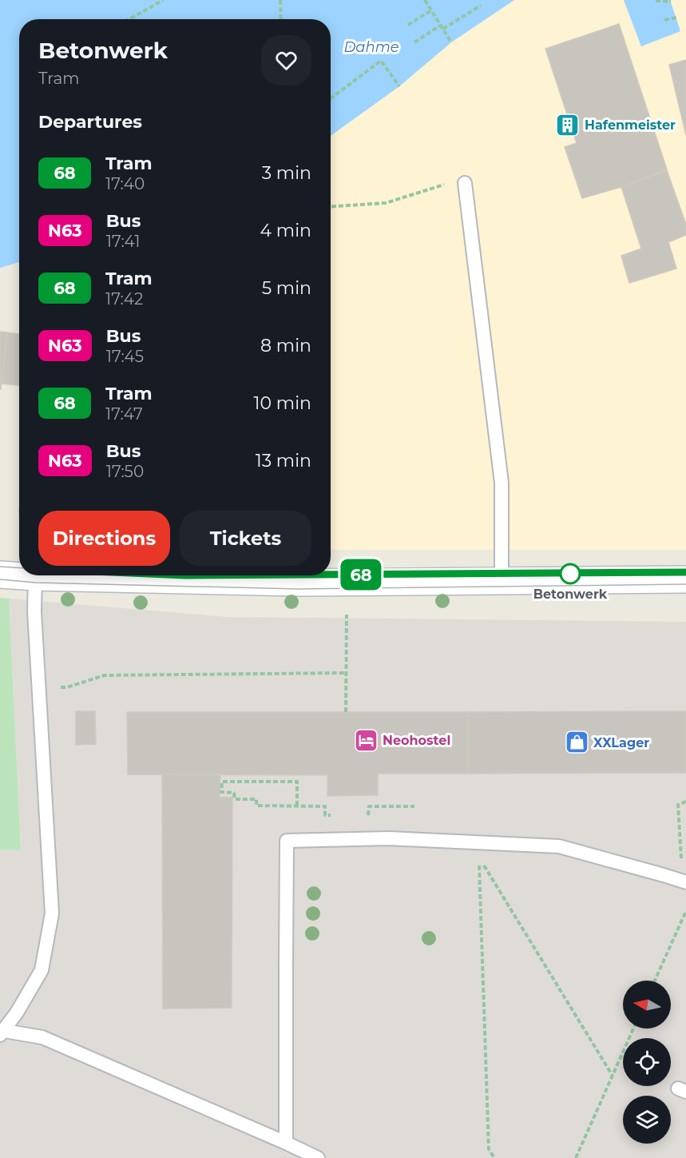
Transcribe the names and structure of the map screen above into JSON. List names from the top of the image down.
{
  "water": ["Dahme"],
  "places": {
    "building": ["Hafenmeister"],
    "other": ["Betonwerk"],
    "hotel": ["Neohostel"],
    "shop": ["XXLager"]
  },
  "lines": ["tram line 68"],
  "north": "left",
  "page": {
    "on_map": "68",
    "heading": [
      ["Betonwerk", "Tram"],
      "Departures"
    ],
    "list": [
      {
        "mark": "68",
        "name": "Tram",
        "note": "17:40",
        "value": "3 min"
      },
      {
        "mark": "N63",
        "name": "Bus",
        "note": "17:41",
        "value": "4 min"
      },
      {
        "mark": "68",
        "name": "Tram",
        "note": "17:42",
        "value": "5 min"
      },
      {
        "mark": "N63",
        "name": "Bus",
        "note": "17:45",
        "value": "8 min"
      },
      {
        "mark": "68",
        "name": "Tram",
        "note": "17:47",
        "value": "10 min"
      },
      {
        "mark": "N63",
        "name": "Bus",
        "note": "17:50",
        "value": "13 min"
      }
    ],
    "buttons": ["Directions", "Tickets"]
  }
}
